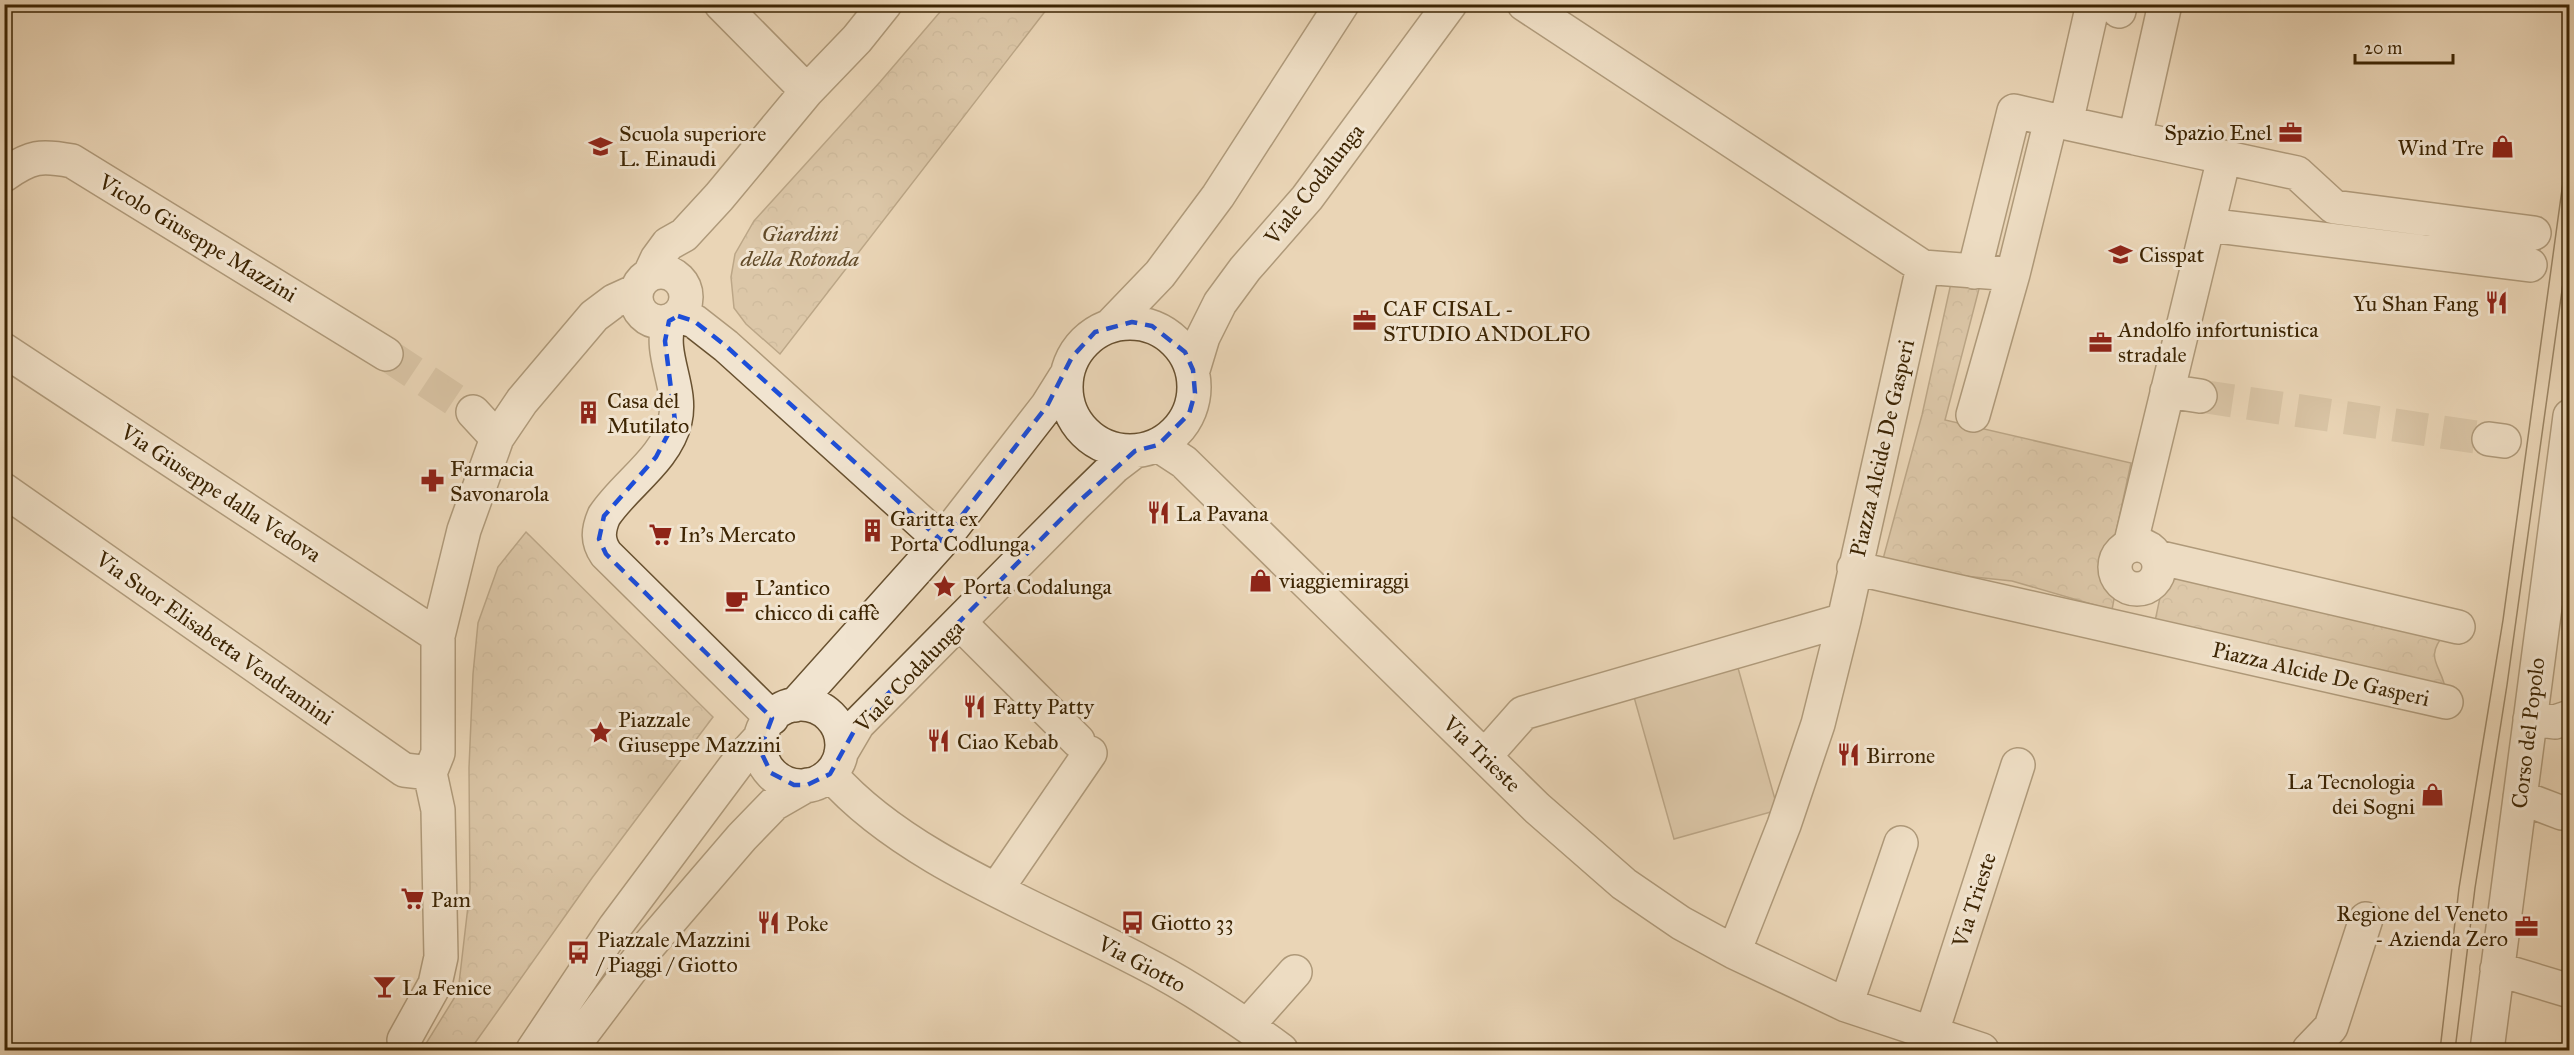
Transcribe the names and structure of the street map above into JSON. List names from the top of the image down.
{
  "streets": {
    "street": [
      "Viale Codalunga",
      "Vicolo Giuseppe Mazzini",
      "Piazza Alcide De Gasperi",
      "Via Giuseppe dalla Vedova",
      "Via Suor Elisabetta Vendramini",
      "Corso del Popolo",
      "Via Trieste",
      "Via Giotto"
    ]
  },
  "crossings": [
    ["Viale Codalunga", "Via Trieste"],
    ["Viale Codalunga", "Via Giotto"]
  ],
  "parks": ["Giardini della Rotonda"],
  "places": {
    "office": [
      "Spazio Enel",
      "CAF CISAL - STUDIO ANDOLFO",
      "Andolfo infortunistica stradale",
      "Regione del Veneto - Azienda Zero"
    ],
    "school or university": ["Scuola superiore L. Einaudi", "Cisspat"],
    "shop": ["Wind Tre", "viaggiemiraggi", "La Tecnologia dei Sogni"],
    "restaurant": [
      "Yu Shan Fang",
      "La Pavana",
      "Fatty Patty",
      "Ciao Kebab",
      "Birrone",
      "Poke"
    ],
    "building": ["Casa del Mutilato", "Garitta ex Porta Codlunga"],
    "pharmacy": ["Farmacia Savonarola"],
    "supermarket": ["In's Mercato", "Pam"],
    "place": ["Porta Codalunga", "Piazzale Giuseppe Mazzini"],
    "cafe": ["L'antico chicco di caffè"],
    "bus stop": ["Giotto 33", "Piazzale Mazzini / Piaggi / Giotto"],
    "bar": ["La Fenice"]
  },
  "scale_bar": "20 m"
}
